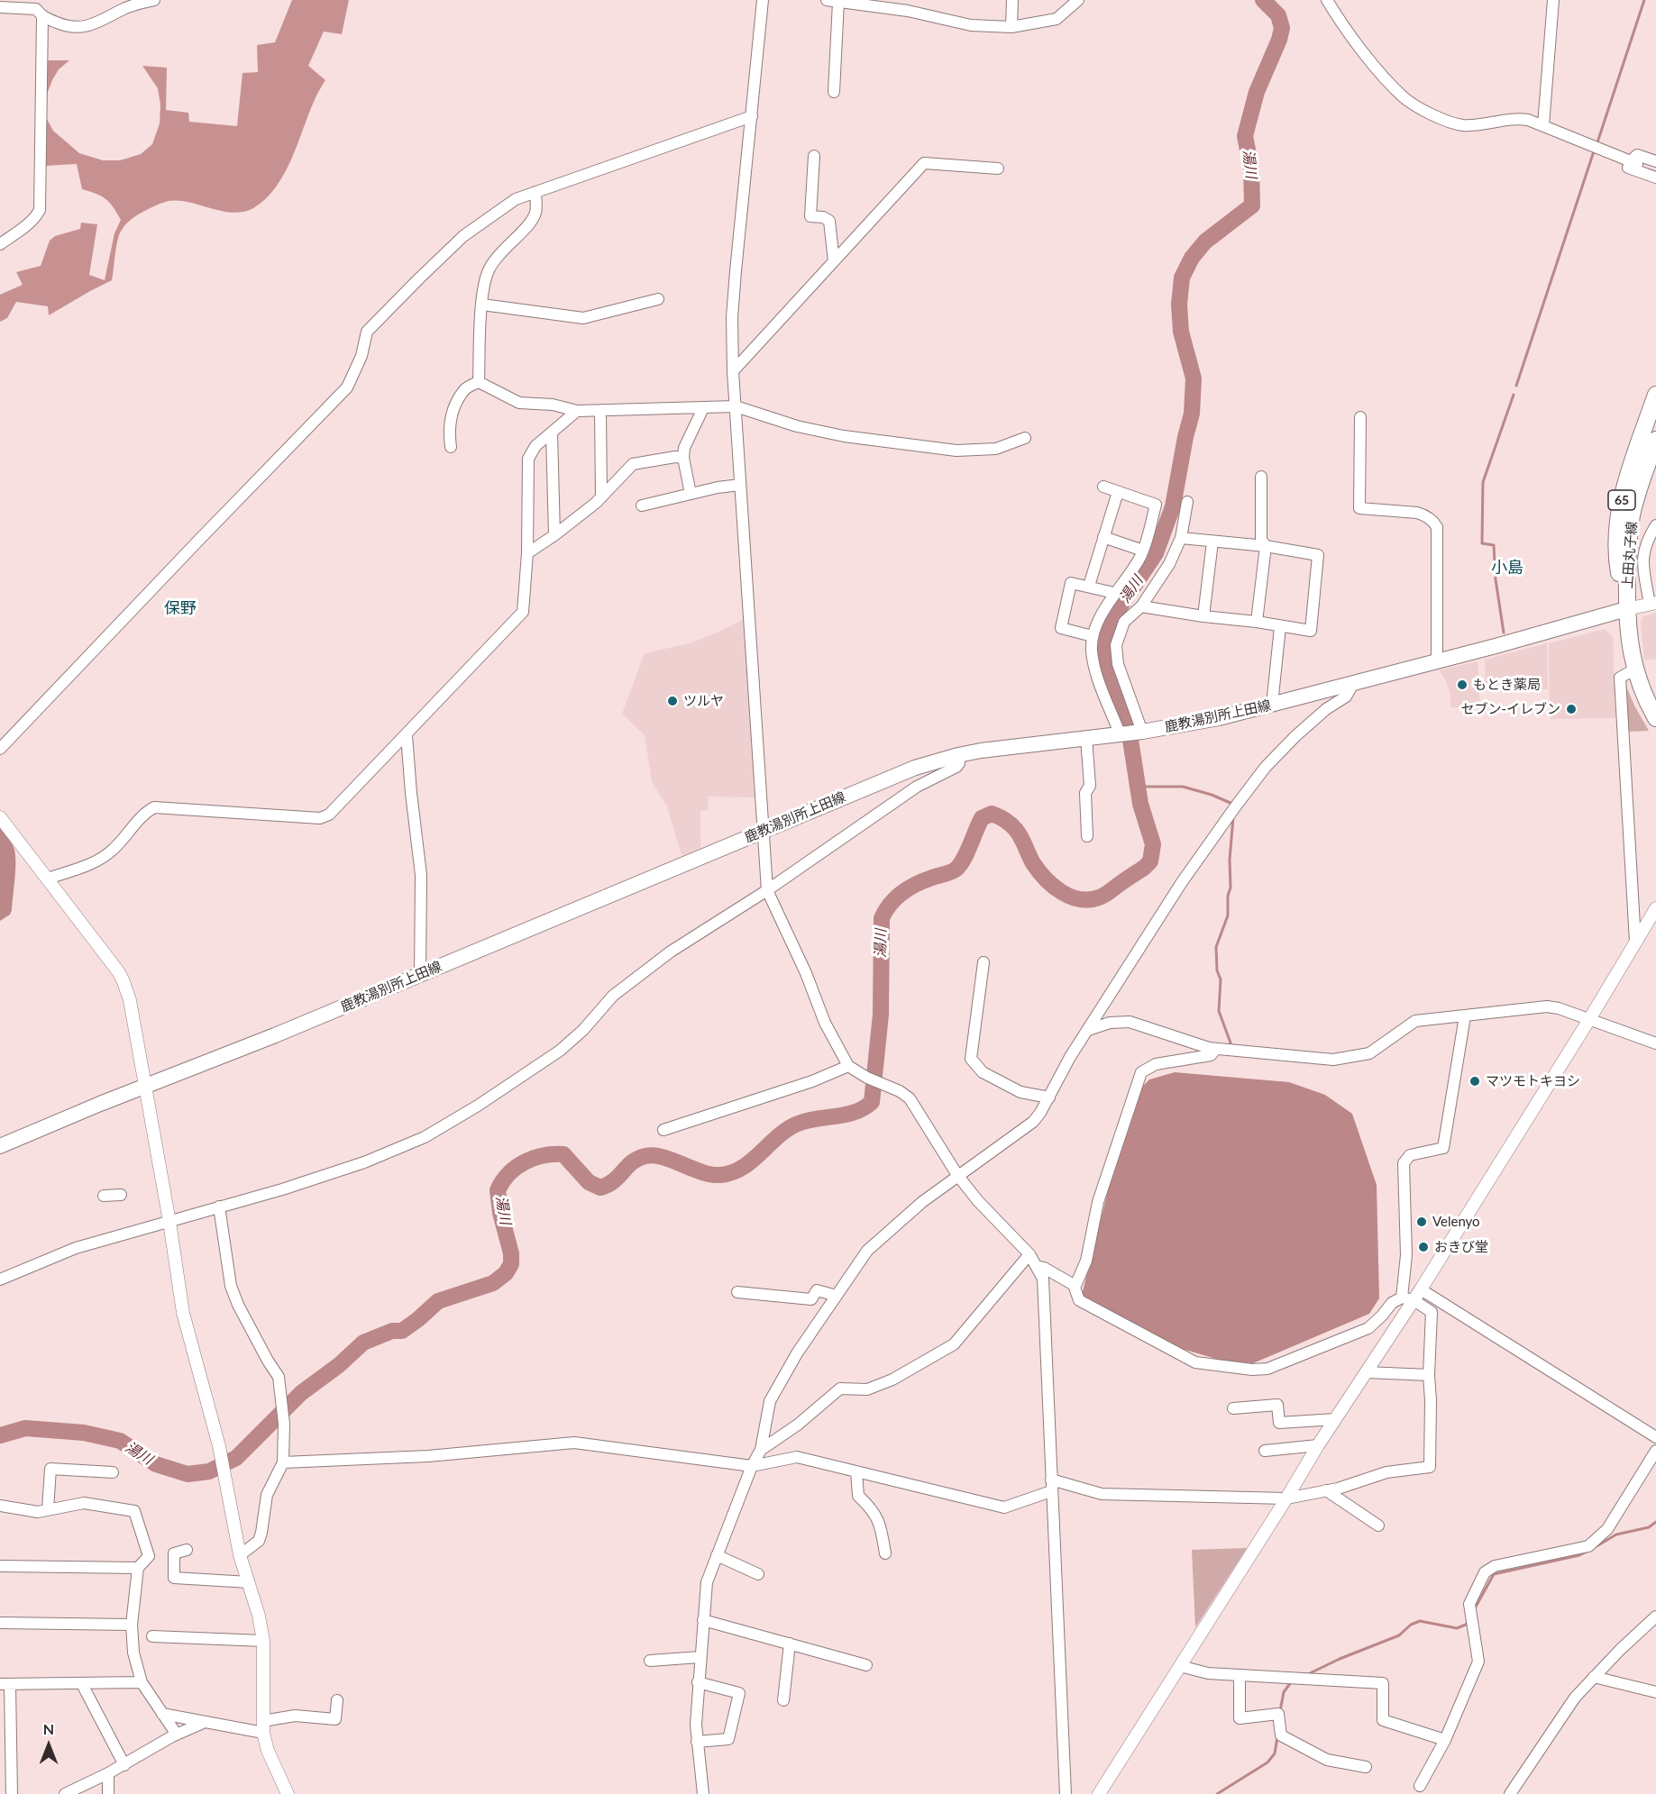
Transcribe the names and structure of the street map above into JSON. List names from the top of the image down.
{
  "streets": {
    "main road": ["65", "上田丸子線", "鹿教湯別所上田線"]
  },
  "crossings": [
    ["上田丸子線", "鹿教湯別所上田線"]
  ],
  "districts": ["小島", "保野"],
  "water": ["湯川"],
  "places": [
    "もとき薬局",
    "ツルヤ",
    "セブン-イレブン",
    "マツモトキヨシ",
    "Velenyo",
    "おきび堂"
  ],
  "north": "top"
}
